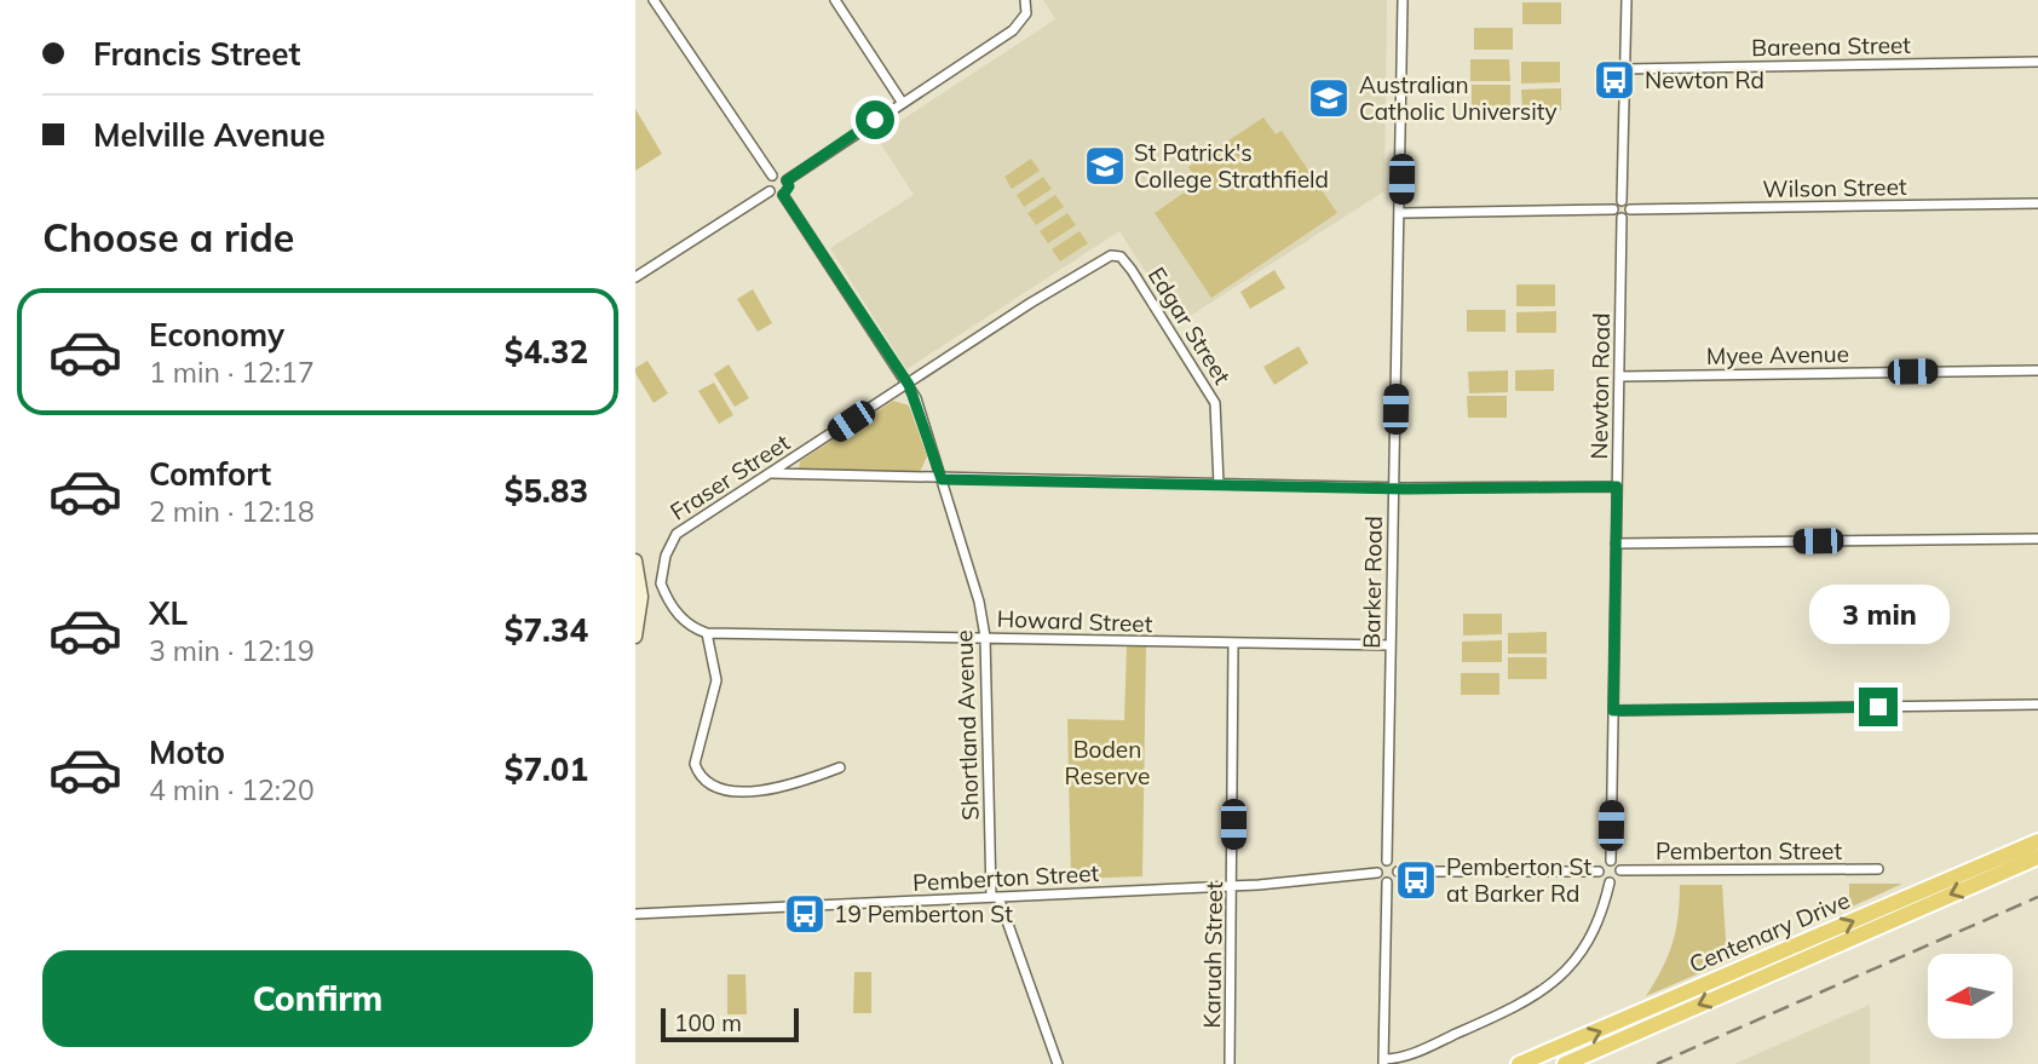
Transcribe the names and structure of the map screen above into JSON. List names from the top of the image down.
{
  "streets": {
    "highway": ["Centenary Drive"],
    "street": [
      "Bareena Street",
      "Wilson Street",
      "Edgar Street",
      "Myee Avenue",
      "Newton Road",
      "Fraser Street",
      "Barker Road",
      "Howard Street",
      "Shortland Avenue",
      "Pemberton Street",
      "Karuah Street"
    ]
  },
  "crossings": [
    ["Edgar Street", "Fraser Street"],
    ["Myee Avenue", "Newton Road"],
    ["Newton Road", "Pemberton Street"],
    ["Fraser Street", "Howard Street"],
    ["Fraser Street", "Shortland Avenue"],
    ["Barker Road", "Howard Street"],
    ["Barker Road", "Pemberton Street"],
    ["Howard Street", "Shortland Avenue"],
    ["Howard Street", "Karuah Street"],
    ["Shortland Avenue", "Pemberton Street"],
    ["Pemberton Street", "Karuah Street"]
  ],
  "parks": ["Boden Reserve"],
  "places": {
    "bus stop": ["Newton Rd", "Pemberton St at Barker Rd", "19 Pemberton St"],
    "school or university": ["Australian Catholic University", "St Patrick's College Strathfield"]
  },
  "scale_bar": "100 m",
  "north": "left",
  "page": {
    "banner": ["Francis Street", "Melville Avenue"],
    "heading": "Choose a ride",
    "list": [
      {
        "name": "Economy",
        "note": "1 min · 12:17",
        "value": "$4.32"
      },
      {
        "name": "Comfort",
        "note": "2 min · 12:18",
        "value": "$5.83"
      },
      {
        "name": "XL",
        "note": "3 min · 12:19",
        "value": "$7.34"
      },
      {
        "name": "Moto",
        "note": "4 min · 12:20",
        "value": "$7.01"
      }
    ],
    "bubble": "3 min",
    "buttons": "Confirm",
    "scale": "100 m"
  }
}
